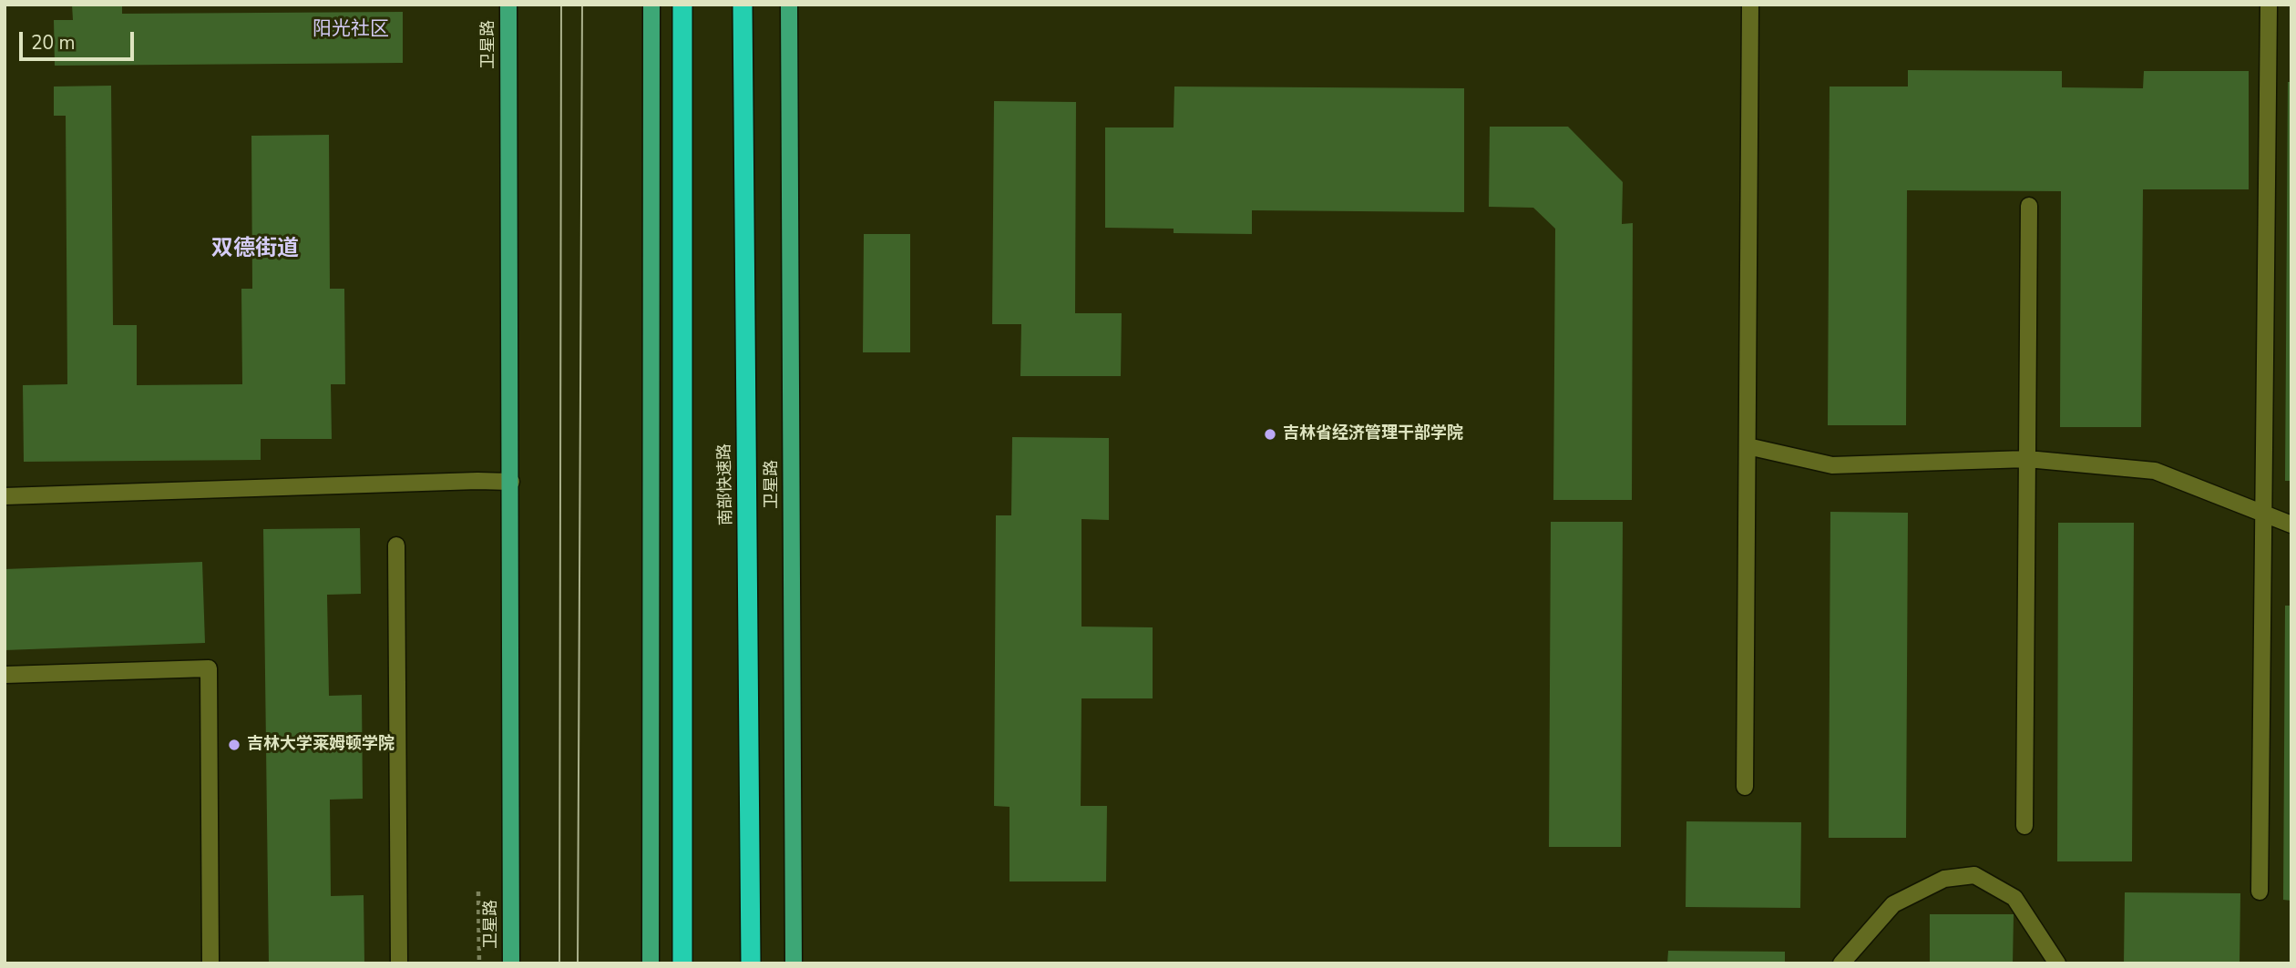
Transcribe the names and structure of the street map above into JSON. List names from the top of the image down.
{
  "streets": {
    "highway": ["南部快速路"],
    "main road": ["卫星路"]
  },
  "districts": ["阳光社区", "双德街道"],
  "places": ["吉林省经济管理干部学院", "吉林大学莱姆顿学院"],
  "scale_bar": "20 m"
}
